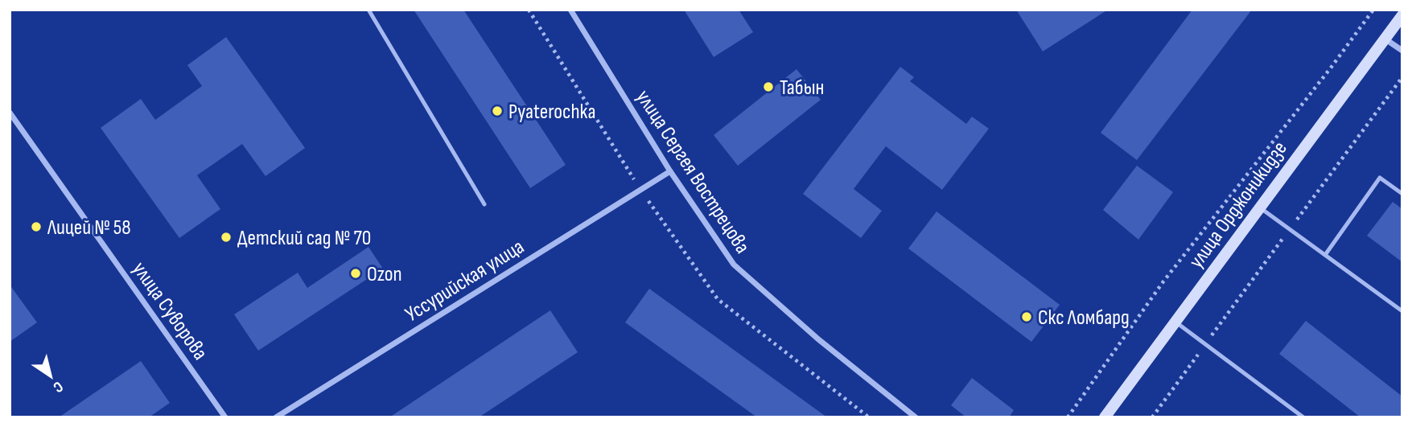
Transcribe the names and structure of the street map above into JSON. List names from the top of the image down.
{
  "streets": {
    "main road": ["улица Орджоникидзе"],
    "street": ["улица Сергея Вострецова", "Уссурийская улица", "улица Суворова"]
  },
  "crossings": [
    ["улица Сергея Вострецова", "Уссурийская улица"]
  ],
  "places": [
    "Табын",
    "Pyaterochka",
    "Лицей № 58",
    "Детский сад № 70",
    "Ozon",
    "Скс Ломбард"
  ],
  "north": "bottom right"
}
